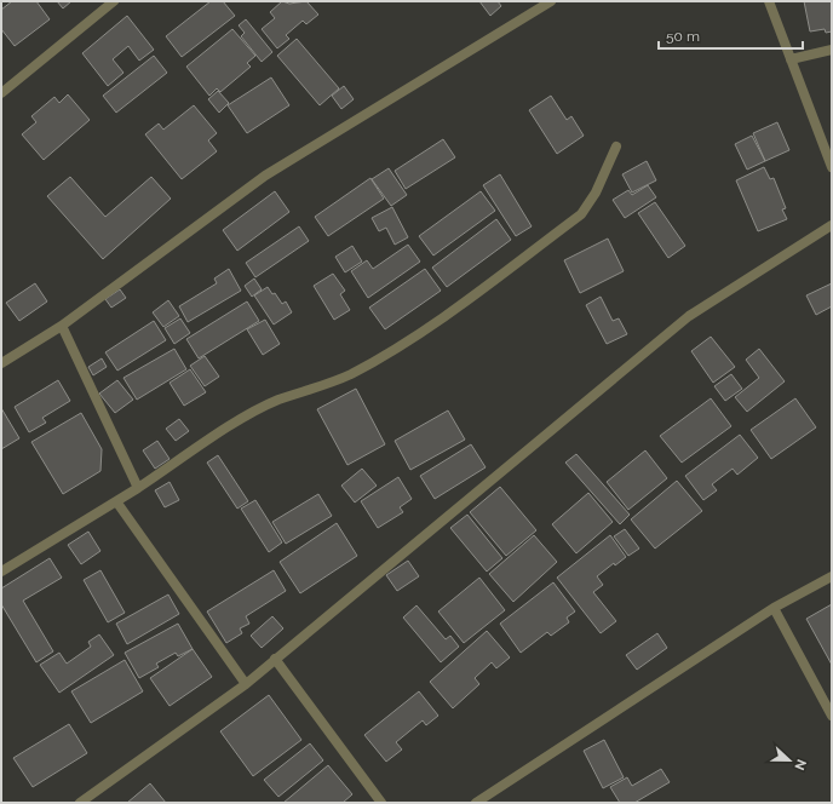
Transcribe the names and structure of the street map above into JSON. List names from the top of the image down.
{
  "scale_bar": "50 m",
  "north": "right"
}
